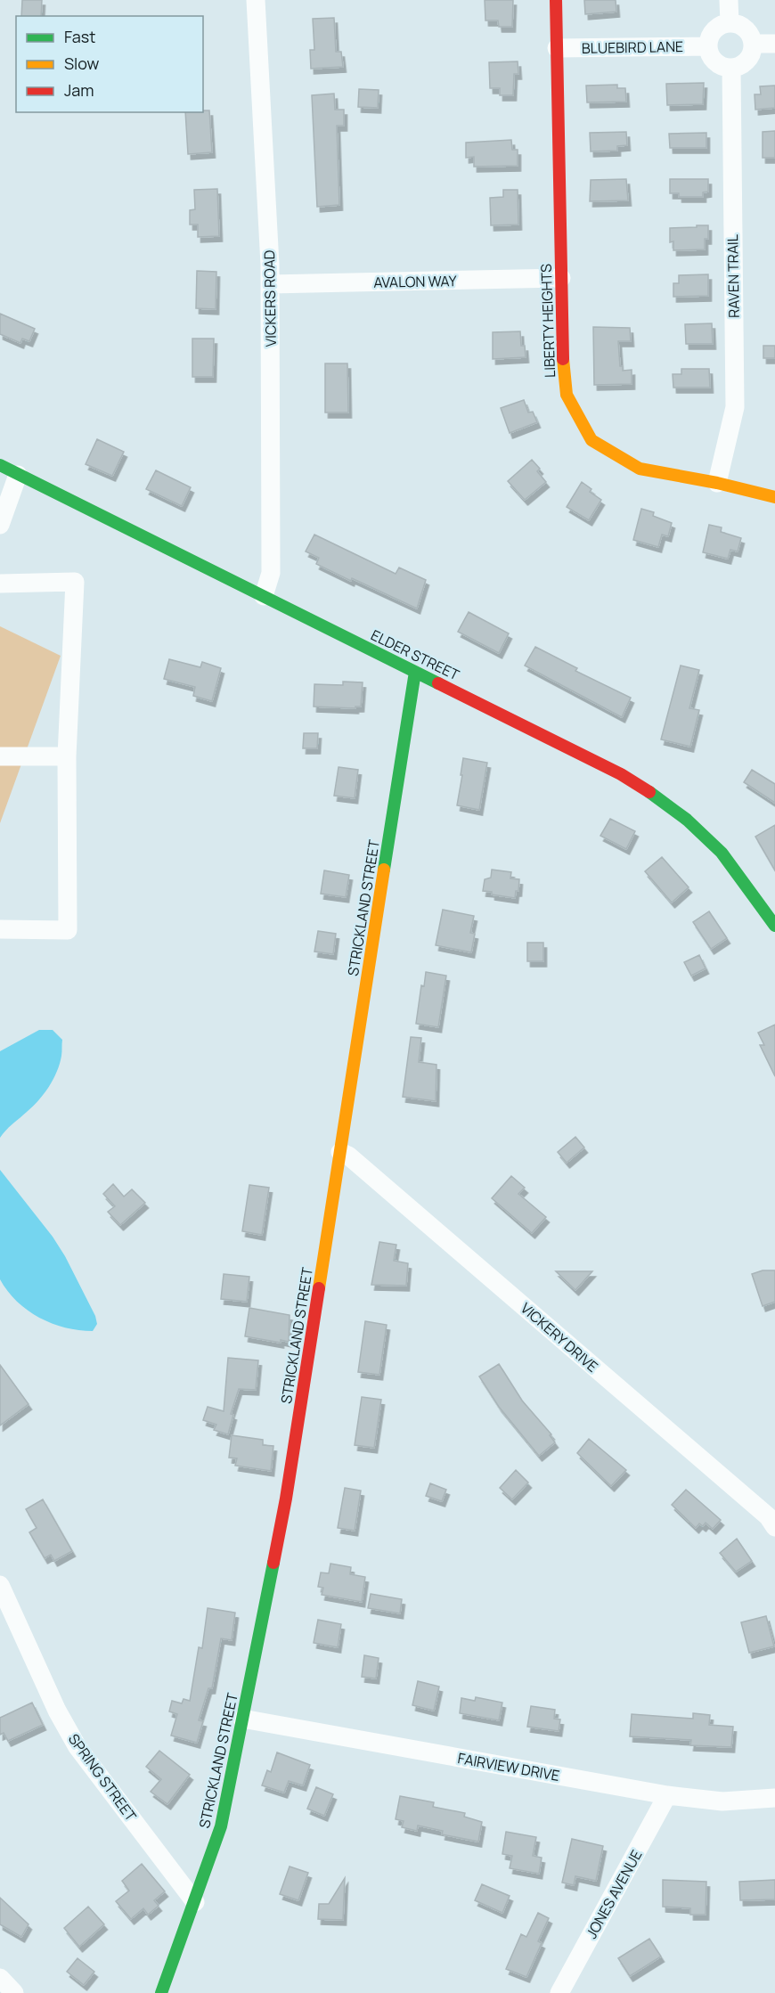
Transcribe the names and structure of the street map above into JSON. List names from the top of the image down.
{
  "streets": {
    "street": [
      "BLUEBIRD LANE",
      "RAVEN TRAIL",
      "AVALON WAY",
      "VICKERS ROAD",
      "LIBERTY HEIGHTS",
      "ELDER STREET",
      "STRICKLAND STREET",
      "VICKERY DRIVE",
      "FAIRVIEW DRIVE",
      "SPRING STREET",
      "JONES AVENUE"
    ]
  },
  "crossings": [
    ["BLUEBIRD LANE", "RAVEN TRAIL"],
    ["BLUEBIRD LANE", "LIBERTY HEIGHTS"],
    ["RAVEN TRAIL", "LIBERTY HEIGHTS"],
    ["AVALON WAY", "VICKERS ROAD"],
    ["AVALON WAY", "LIBERTY HEIGHTS"],
    ["VICKERS ROAD", "ELDER STREET"],
    ["ELDER STREET", "STRICKLAND STREET"],
    ["STRICKLAND STREET", "VICKERY DRIVE"],
    ["STRICKLAND STREET", "FAIRVIEW DRIVE"],
    ["STRICKLAND STREET", "SPRING STREET"],
    ["FAIRVIEW DRIVE", "JONES AVENUE"]
  ],
  "legend": ["Fast", "Slow", "Jam"]
}
